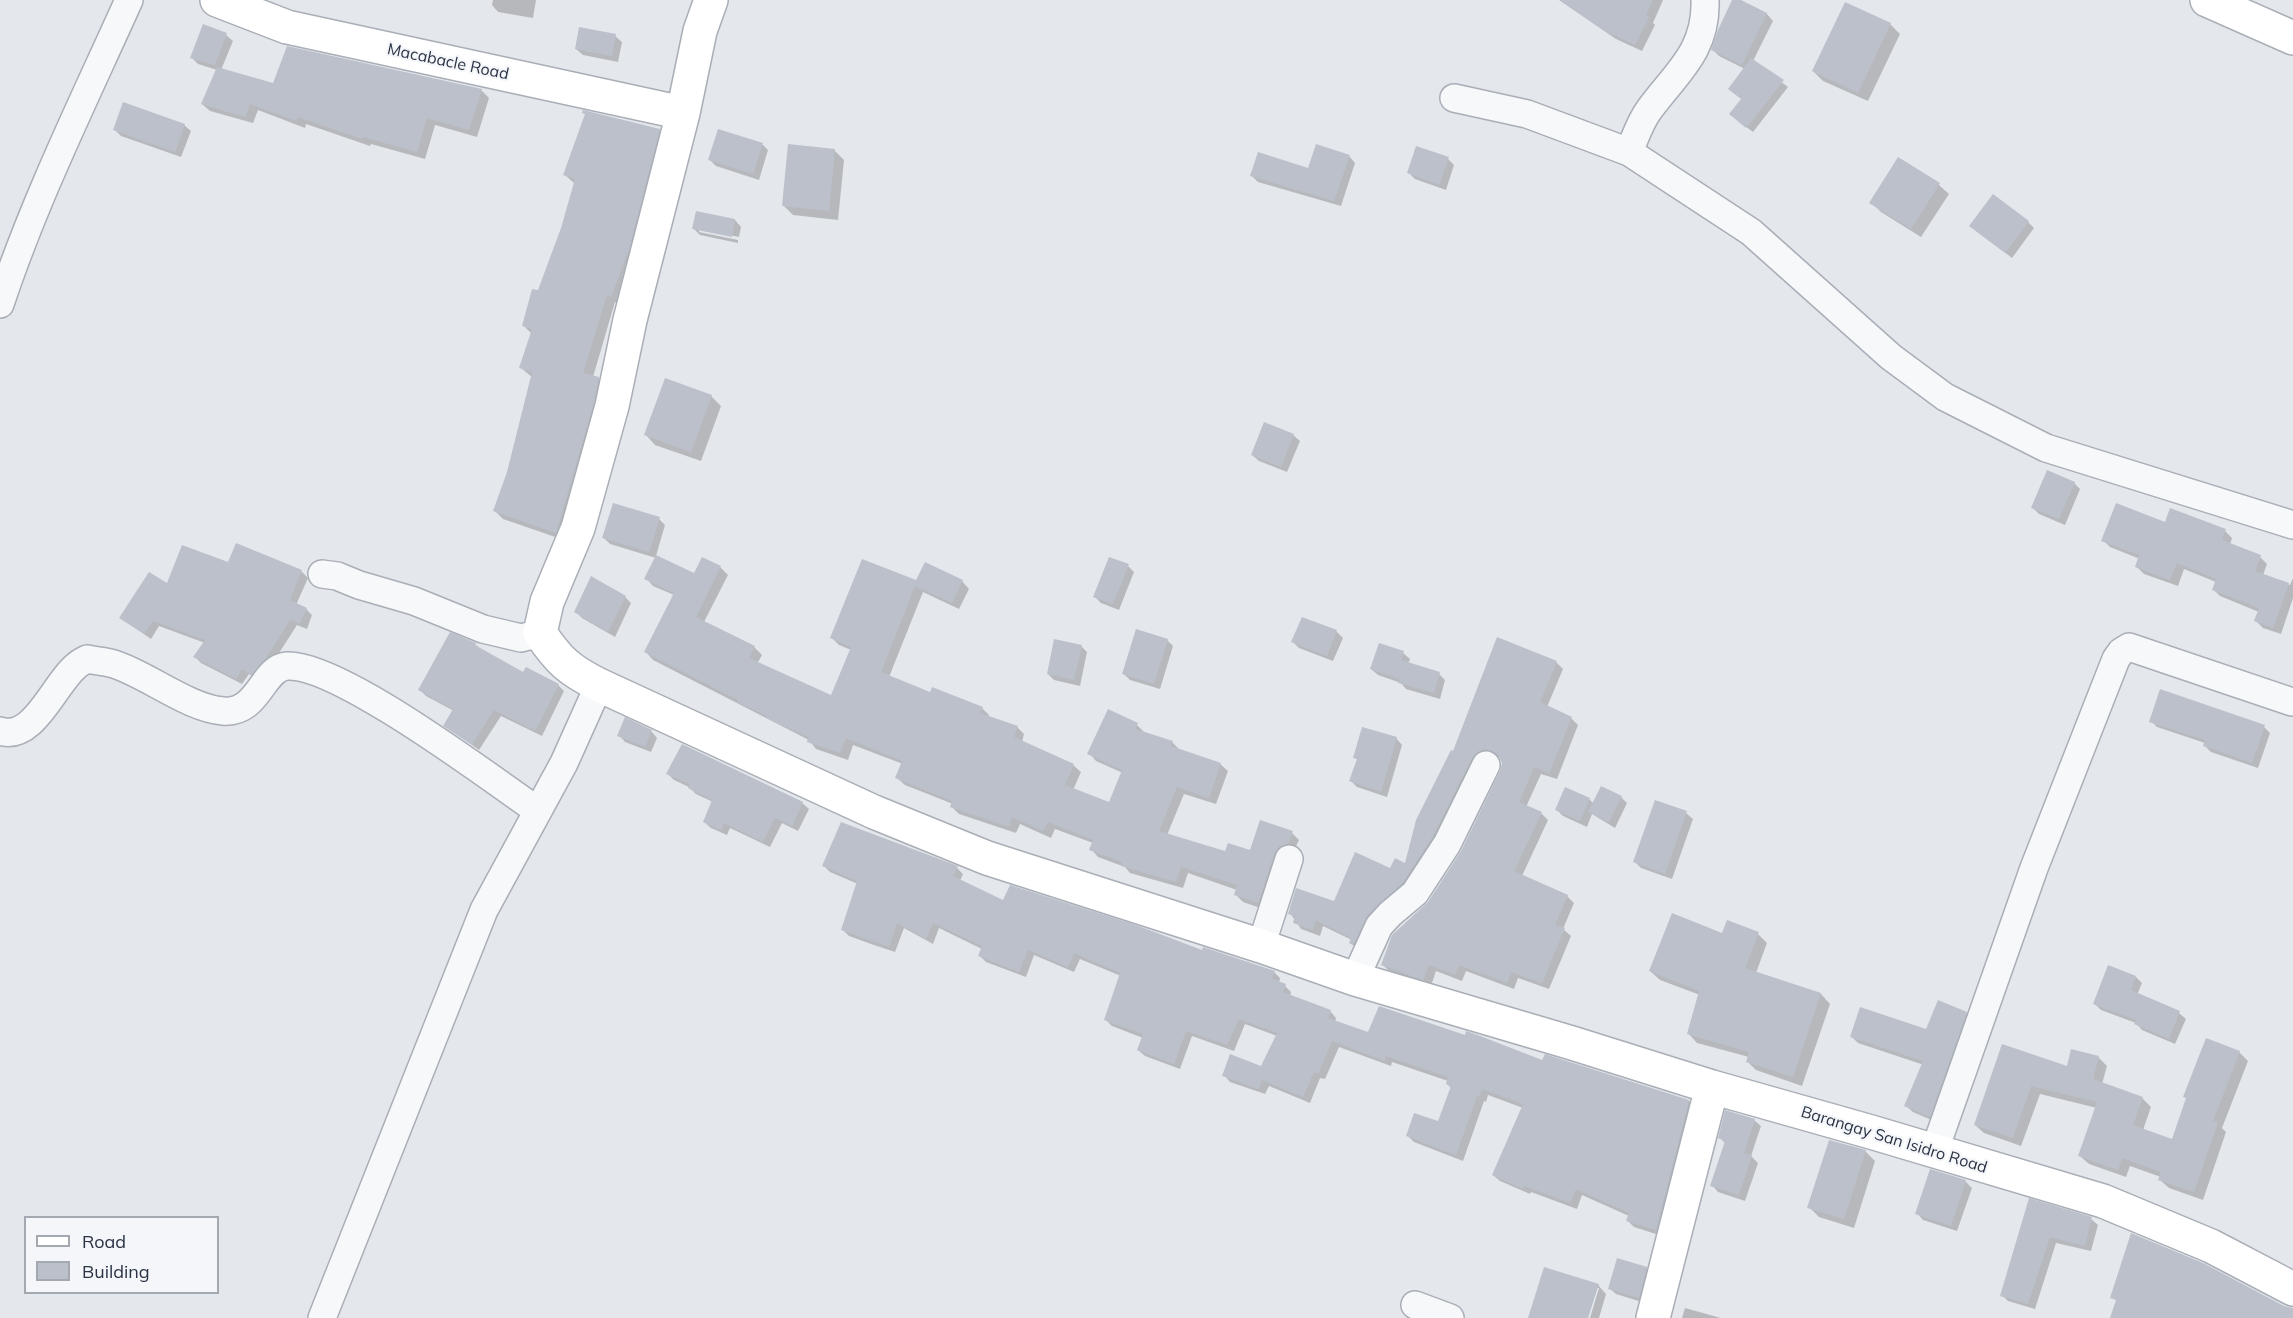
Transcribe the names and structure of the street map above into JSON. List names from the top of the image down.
{
  "streets": {
    "street": ["Macabacle Road", "Barangay San Isidro Road"]
  },
  "legend": ["Road", "Building"]
}
